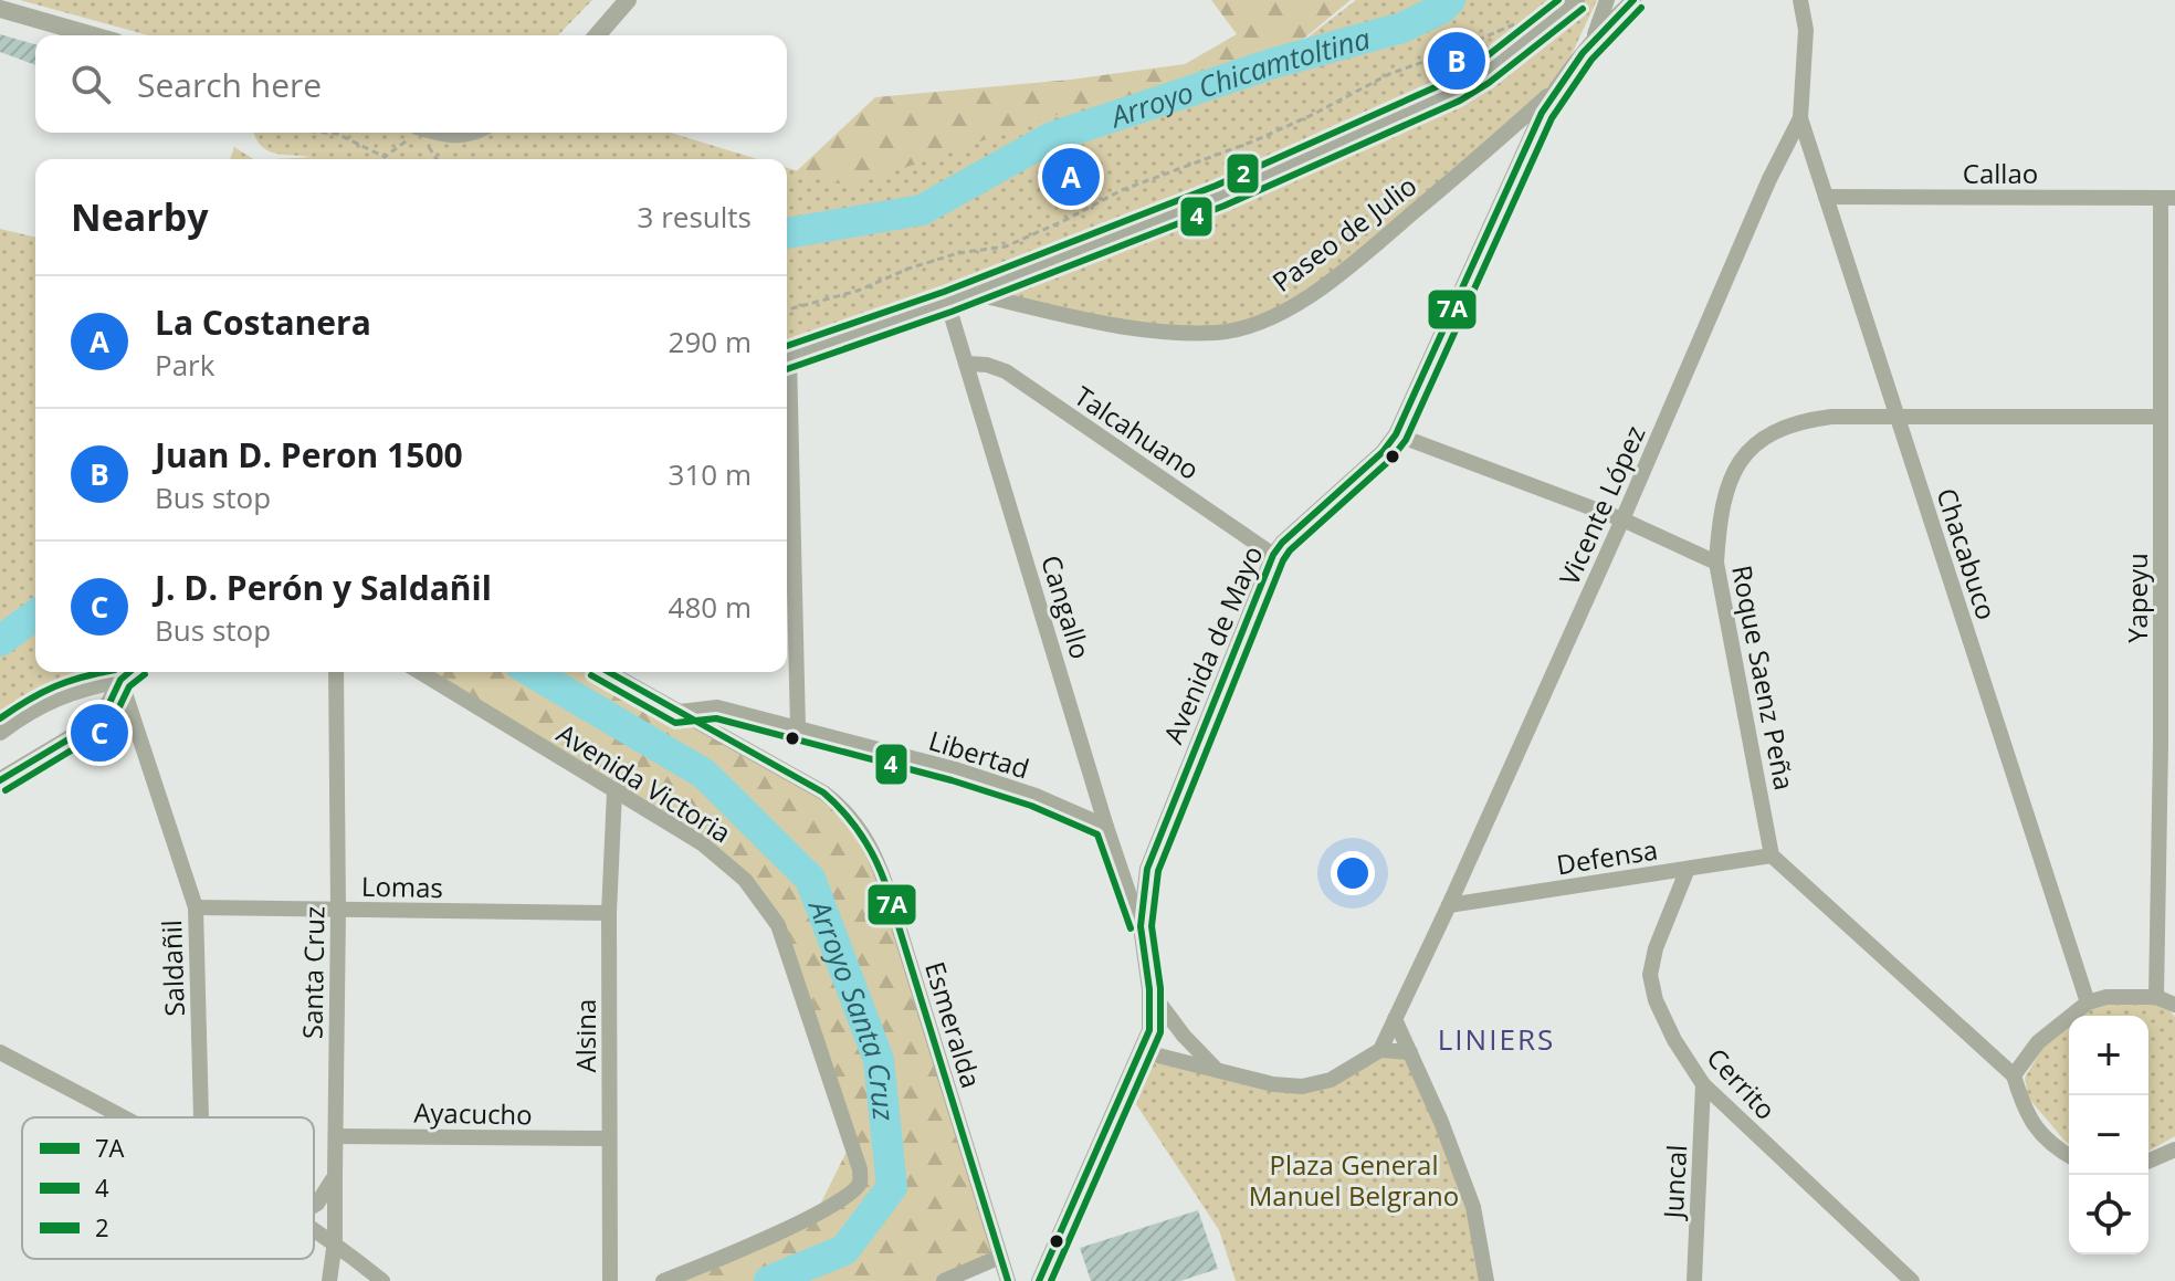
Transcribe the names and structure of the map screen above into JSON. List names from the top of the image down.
{
  "streets": {
    "street": [
      "Callao",
      "Paseo de Julio",
      "Talcahuano",
      "Vicente López",
      "Chacabuco",
      "Yapeyu",
      "Cangallo",
      "Avenida de Mayo",
      "Roque Saenz Peña",
      "Libertad",
      "Avenida Victoria",
      "Defensa",
      "Lomas",
      "Saldañil",
      "Santa Cruz",
      "Esmeralda",
      "Alsina",
      "Cerrito",
      "Ayacucho",
      "Juncal"
    ]
  },
  "crossings": [
    ["Callao", "Chacabuco"],
    ["Callao", "Yapeyu"],
    ["Paseo de Julio", "Avenida de Mayo"],
    ["Talcahuano", "Cangallo"],
    ["Talcahuano", "Avenida de Mayo"],
    ["Vicente López", "Chacabuco"],
    ["Vicente López", "Defensa"],
    ["Chacabuco", "Roque Saenz Peña"],
    ["Yapeyu", "Roque Saenz Peña"],
    ["Cangallo", "Avenida de Mayo"],
    ["Cangallo", "Libertad"],
    ["Roque Saenz Peña", "Defensa"],
    ["Libertad", "Esmeralda"],
    ["Avenida Victoria", "Alsina"],
    ["Defensa", "Cerrito"],
    ["Lomas", "Saldañil"],
    ["Lomas", "Santa Cruz"],
    ["Lomas", "Alsina"],
    ["Santa Cruz", "Ayacucho"],
    ["Alsina", "Ayacucho"],
    ["Cerrito", "Juncal"]
  ],
  "districts": ["LINIERS"],
  "water": ["Arroyo Chicamtoltina", "Arroyo Santa Cruz"],
  "parks": ["Plaza General Manuel Belgrano"],
  "lines": ["transit line 7A", "transit line 2", "transit line 4"],
  "legend": ["7A", "4", "2"],
  "page": {
    "pins": ["B", "A", "C"],
    "search": "Search here",
    "heading": ["Nearby", "3 results"],
    "list": [
      {
        "mark": "A",
        "name": "La Costanera",
        "note": "Park",
        "value": "290 m"
      },
      {
        "mark": "B",
        "name": "Juan D. Peron 1500",
        "note": "Bus stop",
        "value": "310 m"
      },
      {
        "mark": "C",
        "name": "J. D. Perón y Saldañil",
        "note": "Bus stop",
        "value": "480 m"
      }
    ],
    "map_buttons": ["+", "−"]
  }
}
